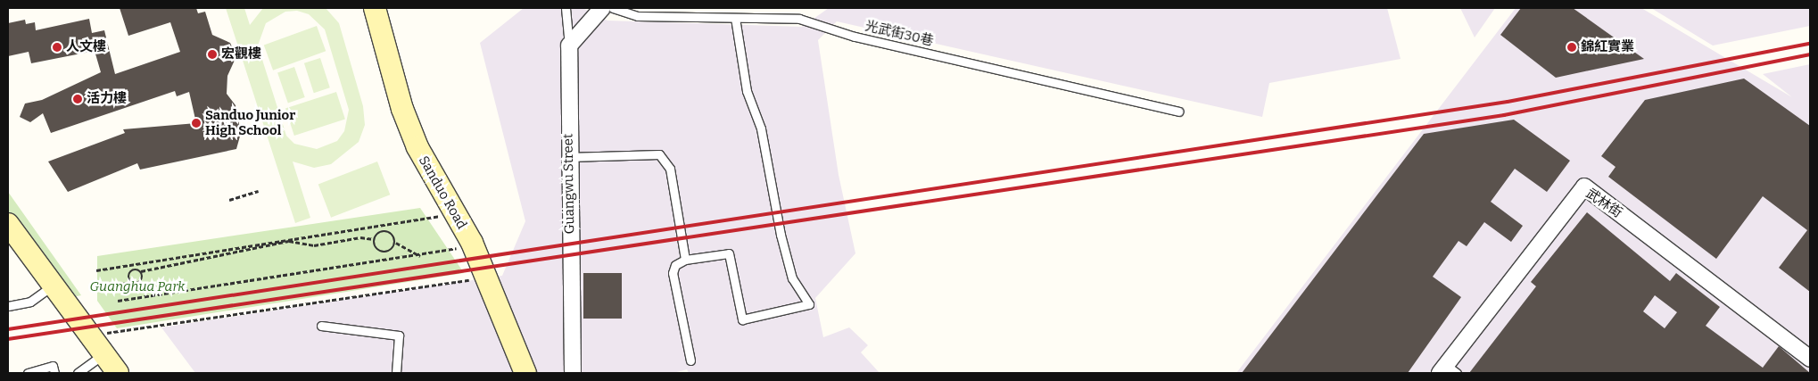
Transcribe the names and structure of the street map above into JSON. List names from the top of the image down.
{
  "streets": {
    "street": ["Guangwu Street", "Sanduo Road", "武林街"],
    "lane": ["光武街30巷"]
  },
  "parks": ["Guanghua Park"],
  "places": [
    "人文樓",
    "錦紅實業",
    "宏觀樓",
    "活力樓",
    "Sanduo Junior High School"
  ]
}
